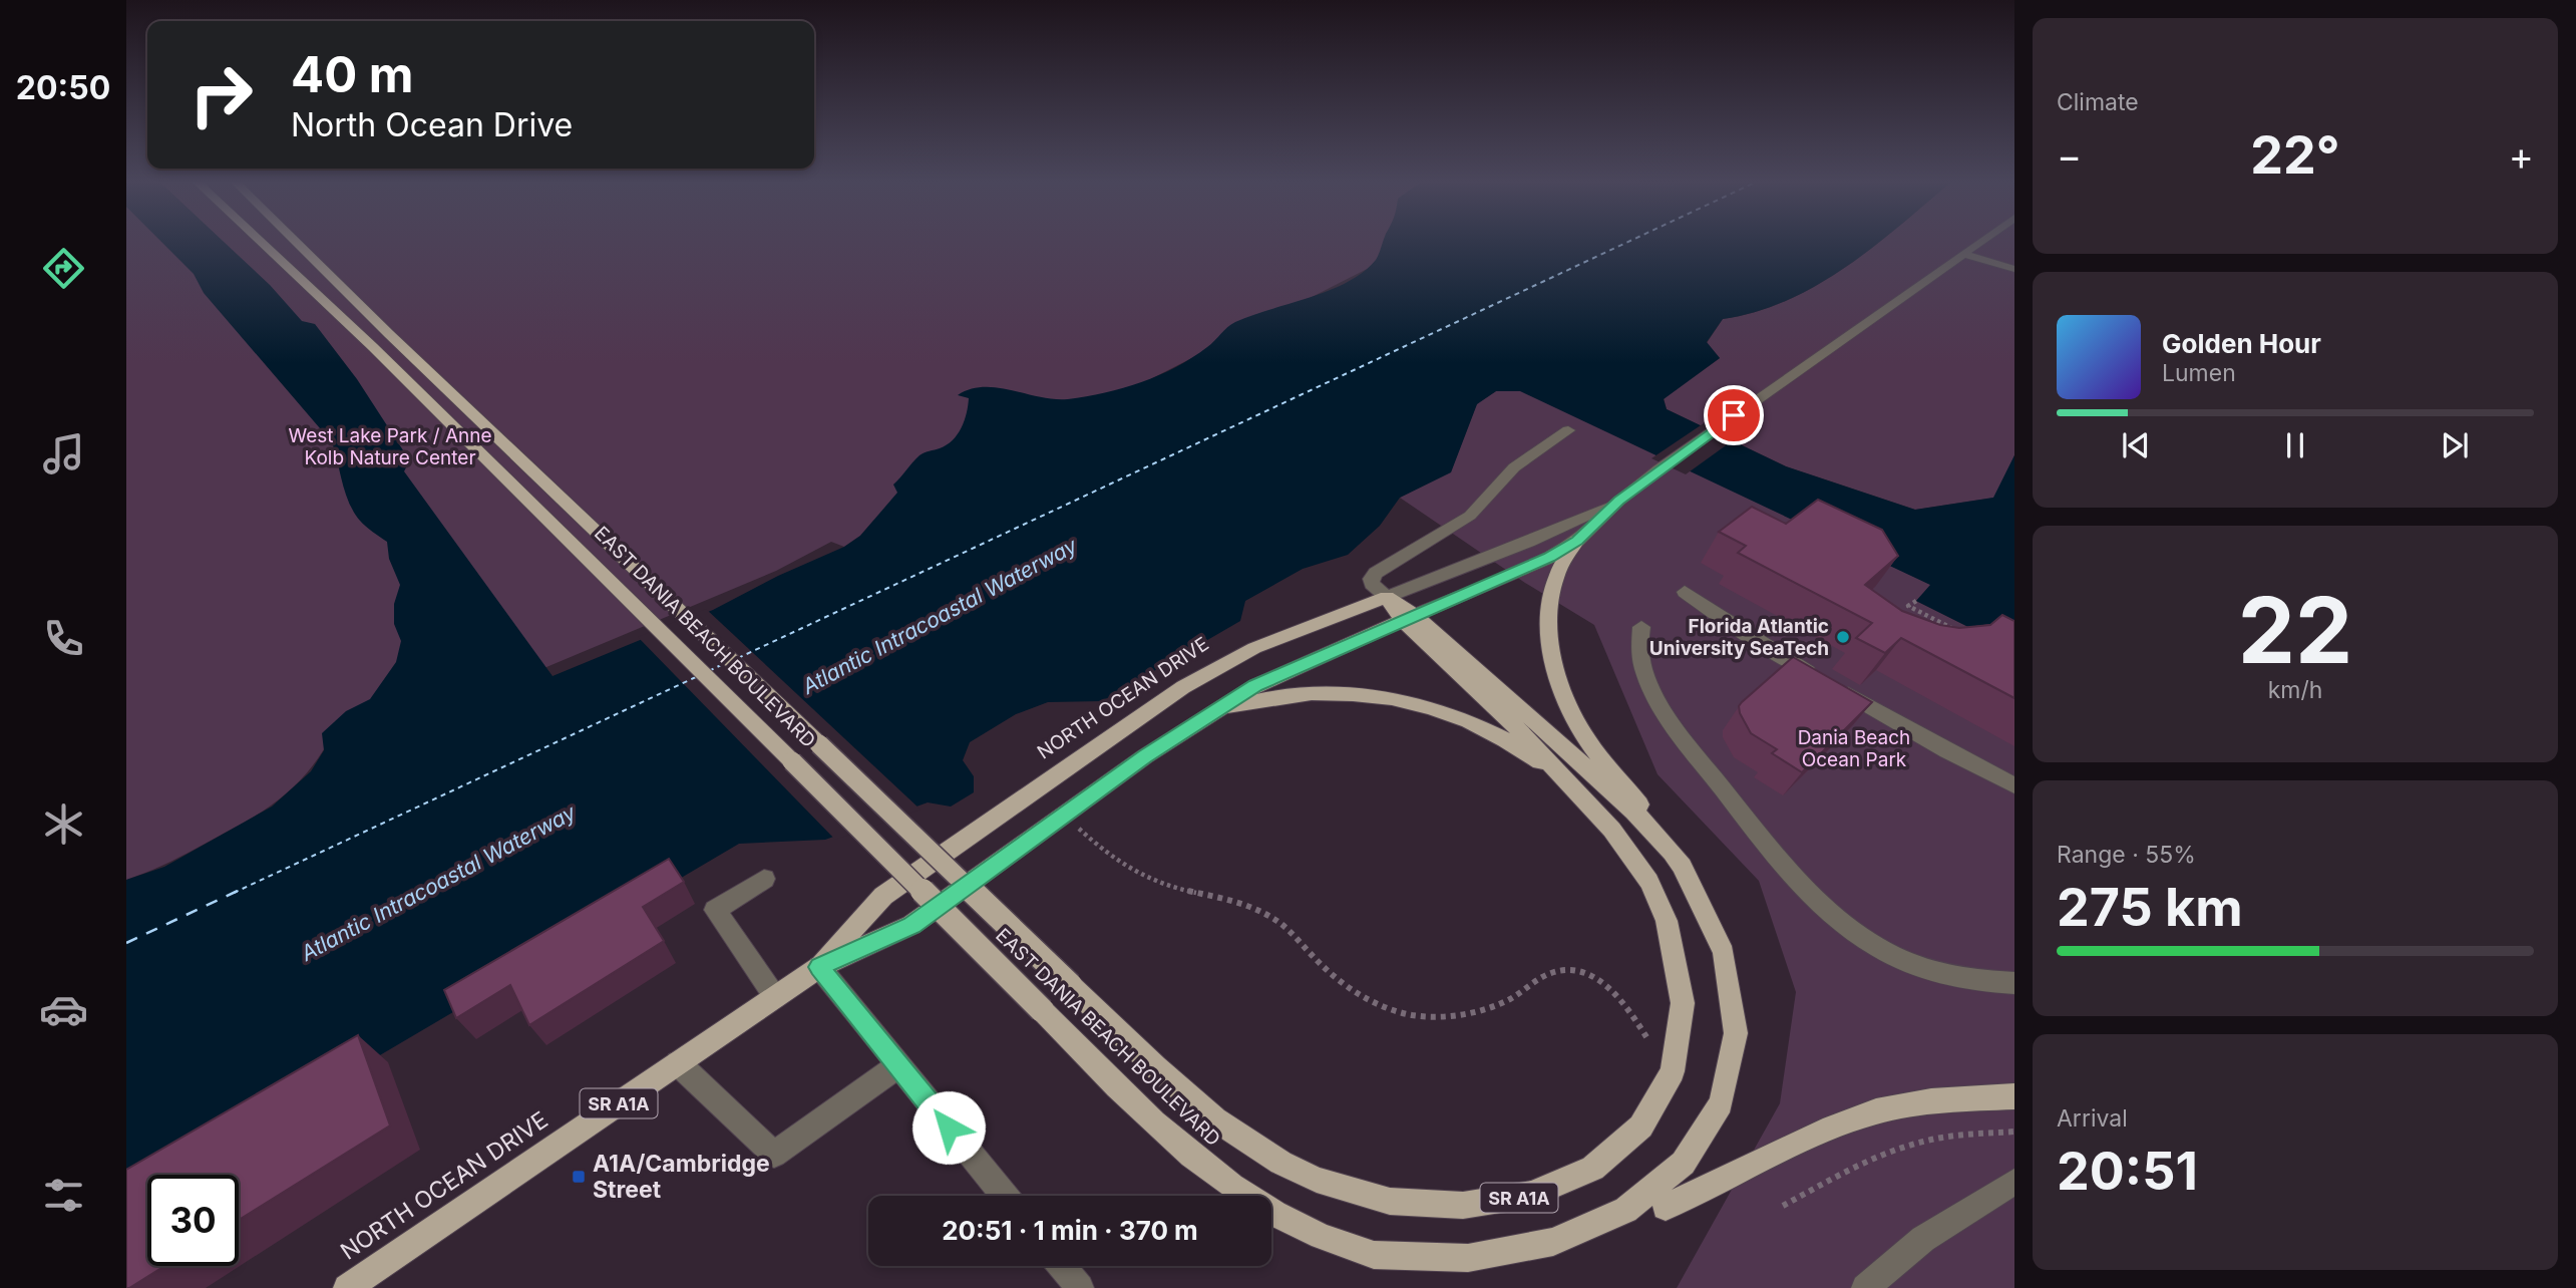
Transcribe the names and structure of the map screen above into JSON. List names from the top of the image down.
{
  "streets": {
    "main road": ["EAST DANIA BEACH BOULEVARD", "NORTH OCEAN DRIVE", "SR A1A"]
  },
  "crossings": [
    ["EAST DANIA BEACH BOULEVARD", "NORTH OCEAN DRIVE"],
    ["EAST DANIA BEACH BOULEVARD", "SR A1A"],
    ["NORTH OCEAN DRIVE", "SR A1A"]
  ],
  "water": ["Atlantic Intracoastal Waterway"],
  "parks": ["West Lake Park / Anne Kolb Nature Center", "Dania Beach Ocean Park"],
  "places": {
    "other": ["Florida Atlantic University SeaTech"],
    "transit": ["A1A/Cambridge Street"]
  },
  "page": {
    "tabs": "20:50",
    "tile": [
      "Climate",
      ["22", "km/h"],
      ["Range · 55%", "275 km"],
      ["Arrival", "20:51"]
    ],
    "turn": ["40 m", "North Ocean Drive"],
    "heat": ["−", "22°", "+"],
    "song": ["Golden Hour", "Lumen"],
    "limit": "30",
    "trip": "20:51 · 1 min · 370 m"
  }
}
